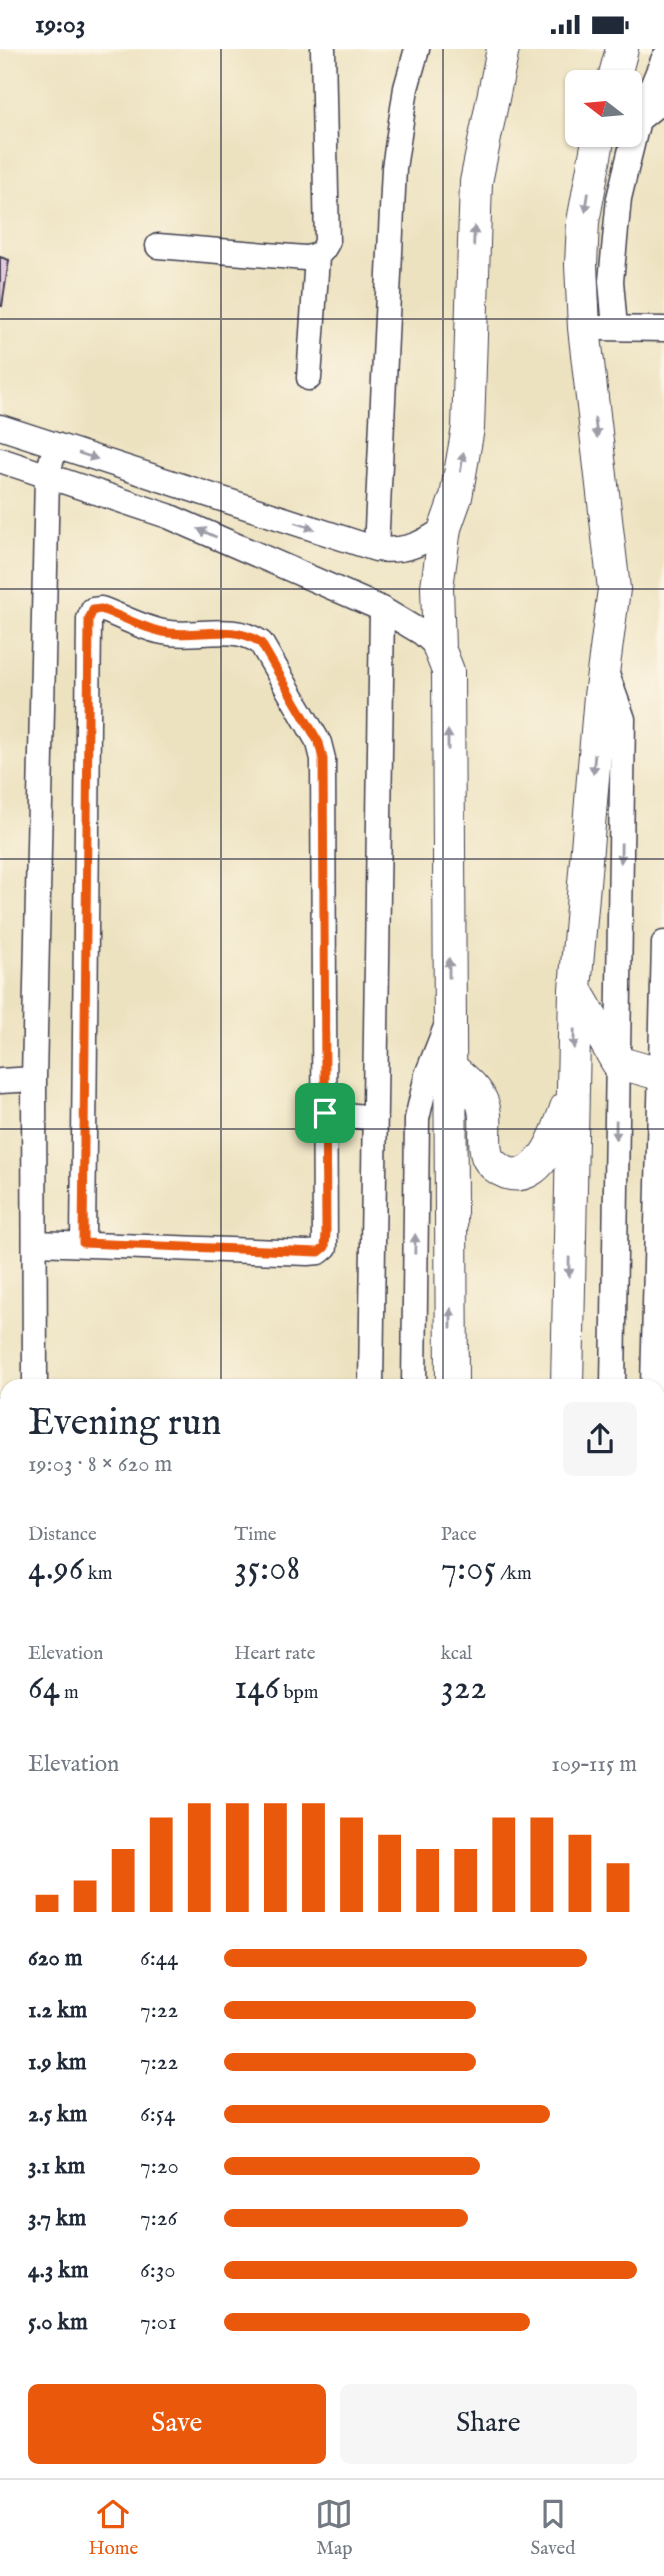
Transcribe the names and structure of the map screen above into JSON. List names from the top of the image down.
{
  "north": "left",
  "page": {
    "status": "19:03",
    "heading": ["Evening run", "19:03 · 8 × 620 m"],
    "stats": [
      ["Distance", "4.96 km"],
      ["Time", "35:08"],
      ["Pace", "7:05 /km"],
      ["Elevation", "64 m"],
      ["Heart rate", "146 bpm"],
      ["kcal", "322"]
    ],
    "chart": ["Elevation", "109–115 m"],
    "list": [
      {
        "name": "620 m",
        "note": "6:44"
      },
      {
        "name": "1.2 km",
        "note": "7:22"
      },
      {
        "name": "1.9 km",
        "note": "7:22"
      },
      {
        "name": "2.5 km",
        "note": "6:54"
      },
      {
        "name": "3.1 km",
        "note": "7:20"
      },
      {
        "name": "3.7 km",
        "note": "7:26"
      },
      {
        "name": "4.3 km",
        "note": "6:30"
      },
      {
        "name": "5.0 km",
        "note": "7:01"
      }
    ],
    "buttons": ["Save", "Share"],
    "tabs": ["Home", "Map", "Saved"]
  }
}
